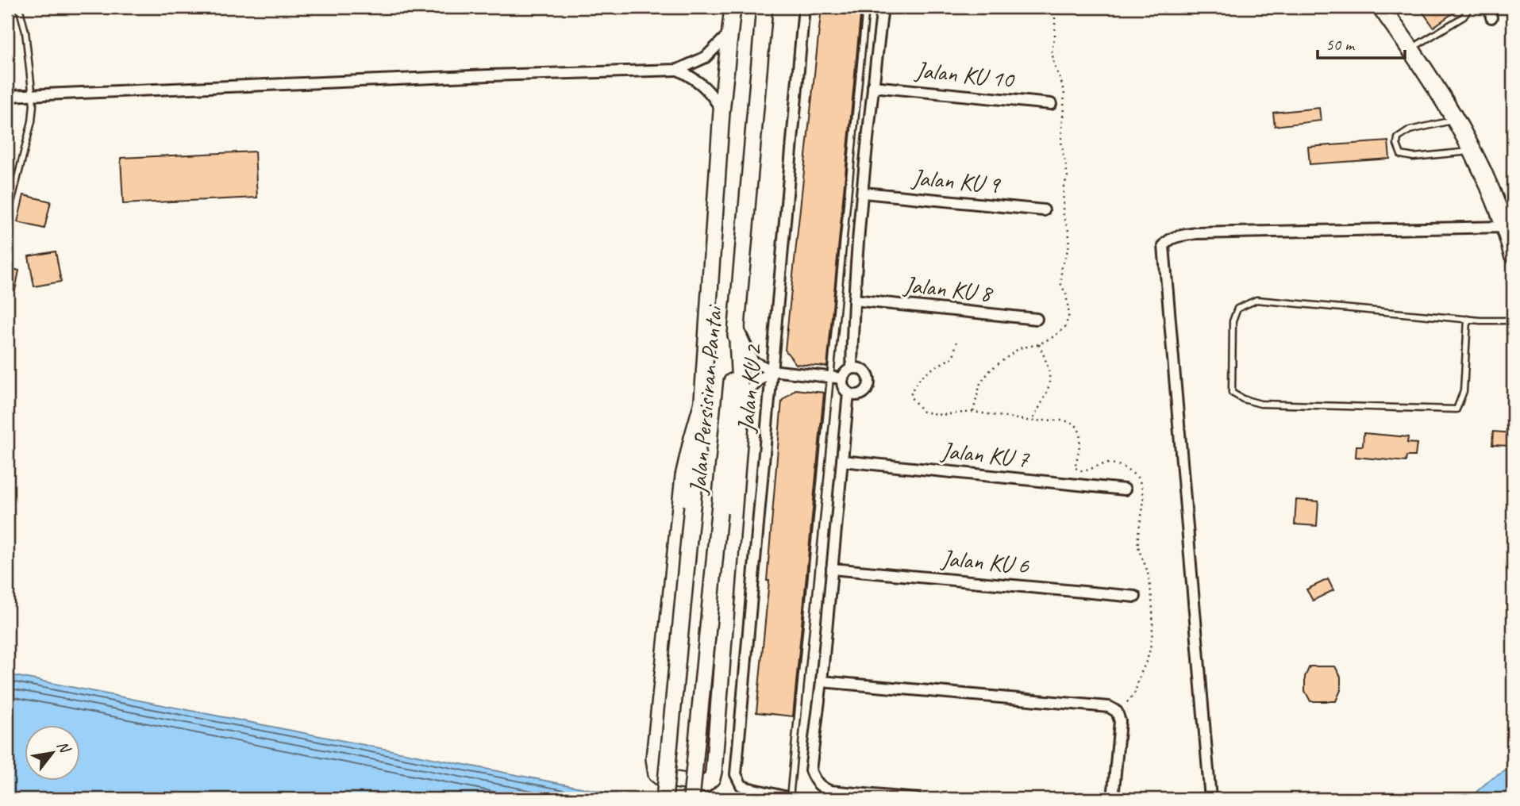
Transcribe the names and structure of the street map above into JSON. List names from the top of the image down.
{
  "streets": {
    "main road": ["Jalan Persisiran Pantai"],
    "street": [
      "Jalan KU 10",
      "Jalan KU 9",
      "Jalan KU 8",
      "Jalan KU 2",
      "Jalan KU 7",
      "Jalan KU 6"
    ]
  },
  "scale_bar": "50 m",
  "north": "top right"
}
